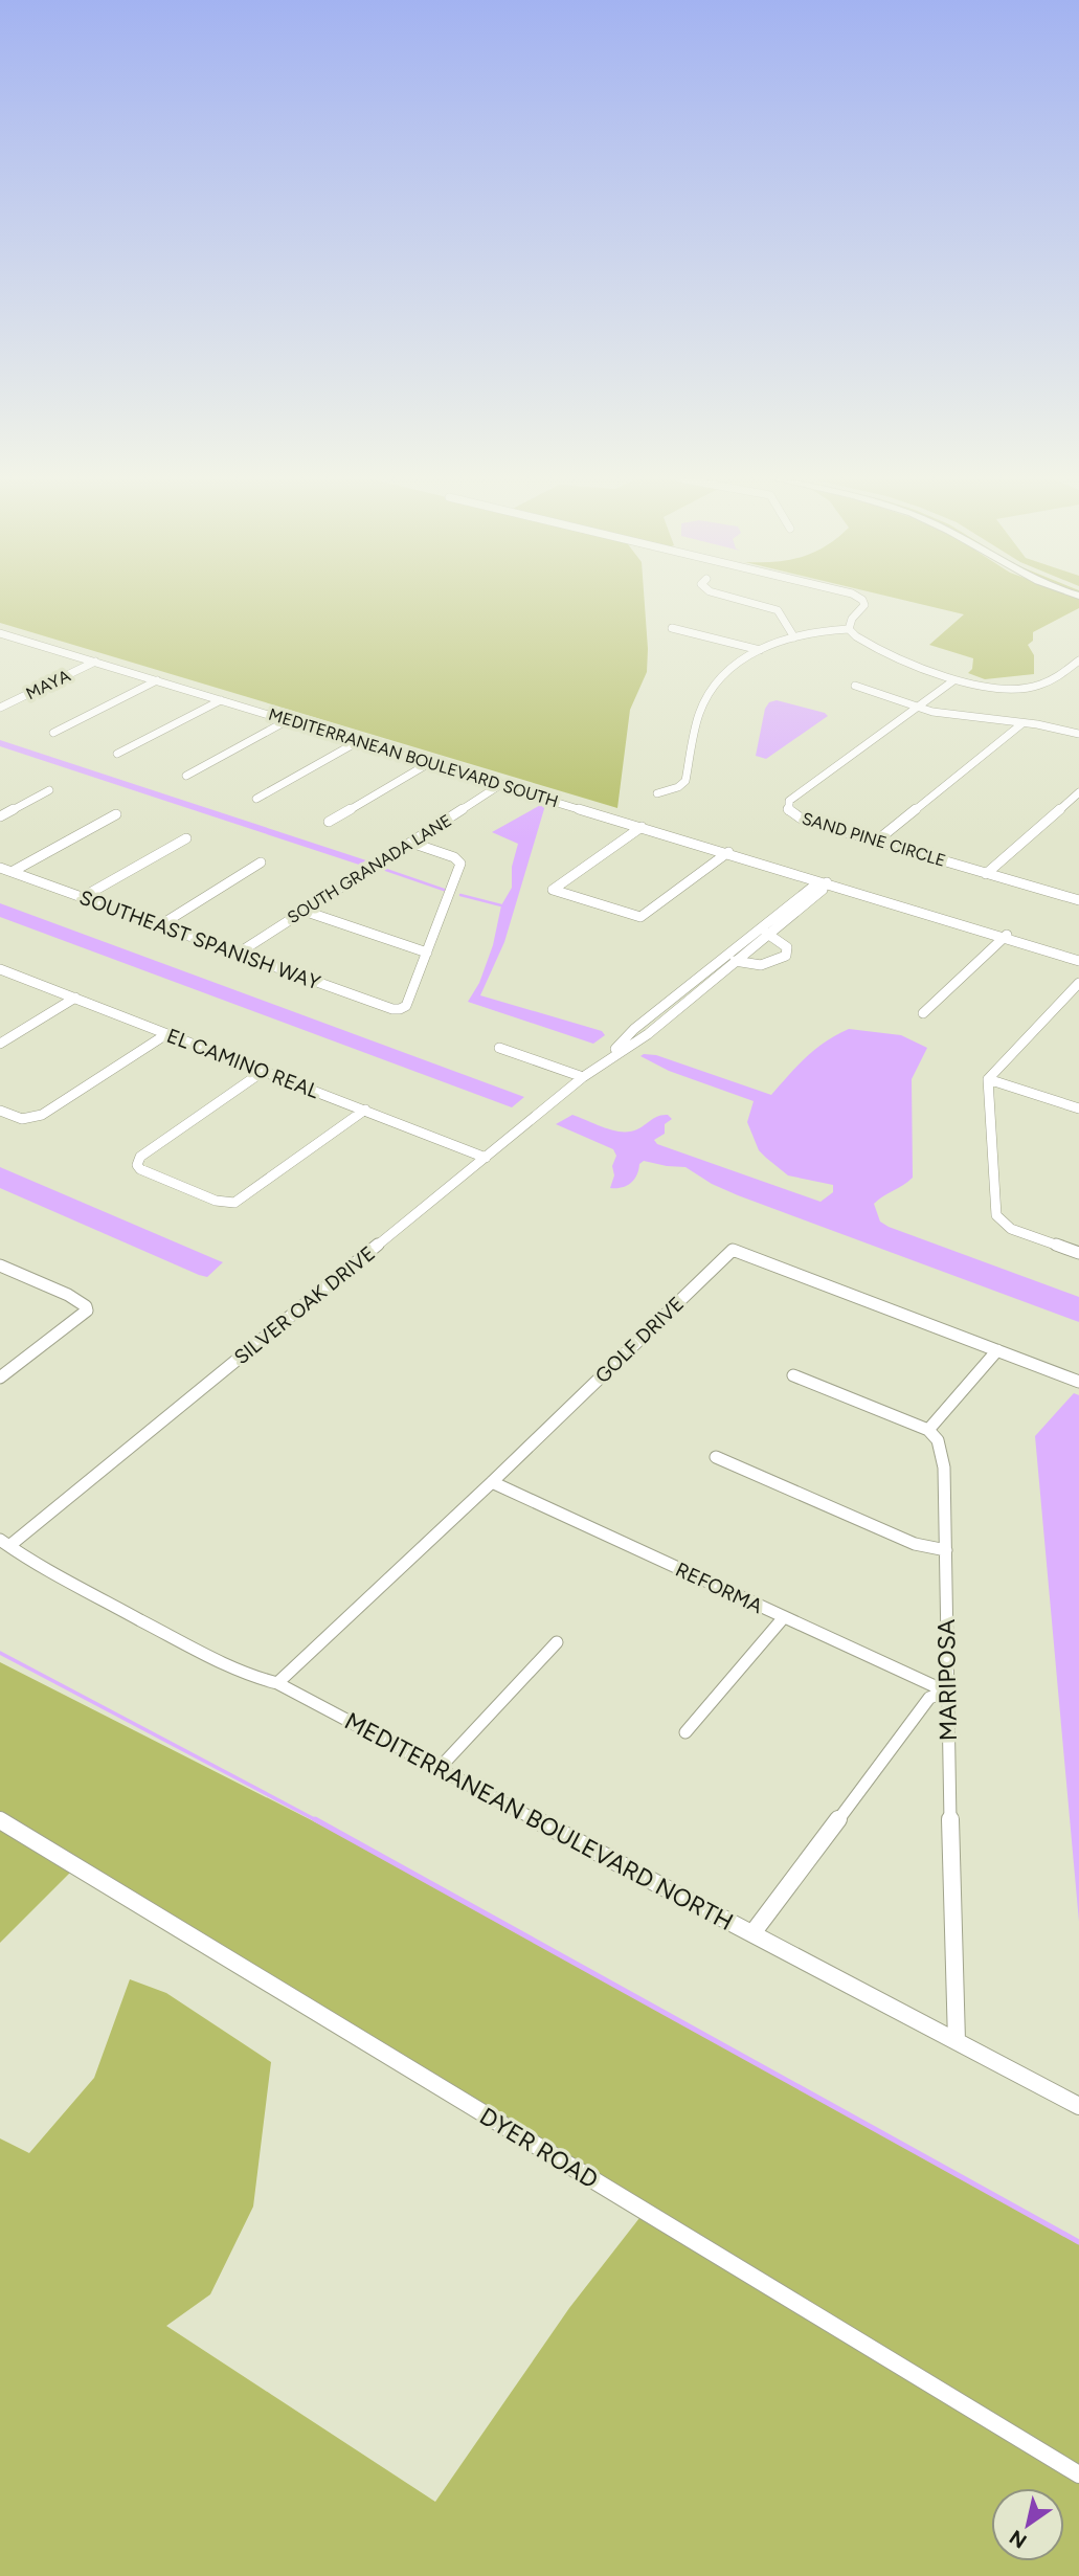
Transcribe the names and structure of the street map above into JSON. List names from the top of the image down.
{
  "streets": {
    "street": [
      "MAYA",
      "MEDITERRANEAN BOULEVARD SOUTH",
      "SAND PINE CIRCLE",
      "SOUTH GRANADA LANE",
      "SOUTHEAST SPANISH WAY",
      "EL CAMINO REAL",
      "SILVER OAK DRIVE",
      "GOLF DRIVE",
      "REFORMA",
      "MARIPOSA",
      "MEDITERRANEAN BOULEVARD NORTH",
      "DYER ROAD"
    ]
  },
  "crossings": [
    ["MAYA", "MEDITERRANEAN BOULEVARD SOUTH"],
    ["MEDITERRANEAN BOULEVARD SOUTH", "SOUTH GRANADA LANE"],
    ["MEDITERRANEAN BOULEVARD SOUTH", "SILVER OAK DRIVE"],
    ["SOUTH GRANADA LANE", "SOUTHEAST SPANISH WAY"],
    ["EL CAMINO REAL", "SILVER OAK DRIVE"],
    ["SILVER OAK DRIVE", "MEDITERRANEAN BOULEVARD NORTH"],
    ["GOLF DRIVE", "REFORMA"],
    ["GOLF DRIVE", "MEDITERRANEAN BOULEVARD NORTH"],
    ["REFORMA", "MARIPOSA"],
    ["MARIPOSA", "MEDITERRANEAN BOULEVARD NORTH"]
  ],
  "north": "bottom left"
}
